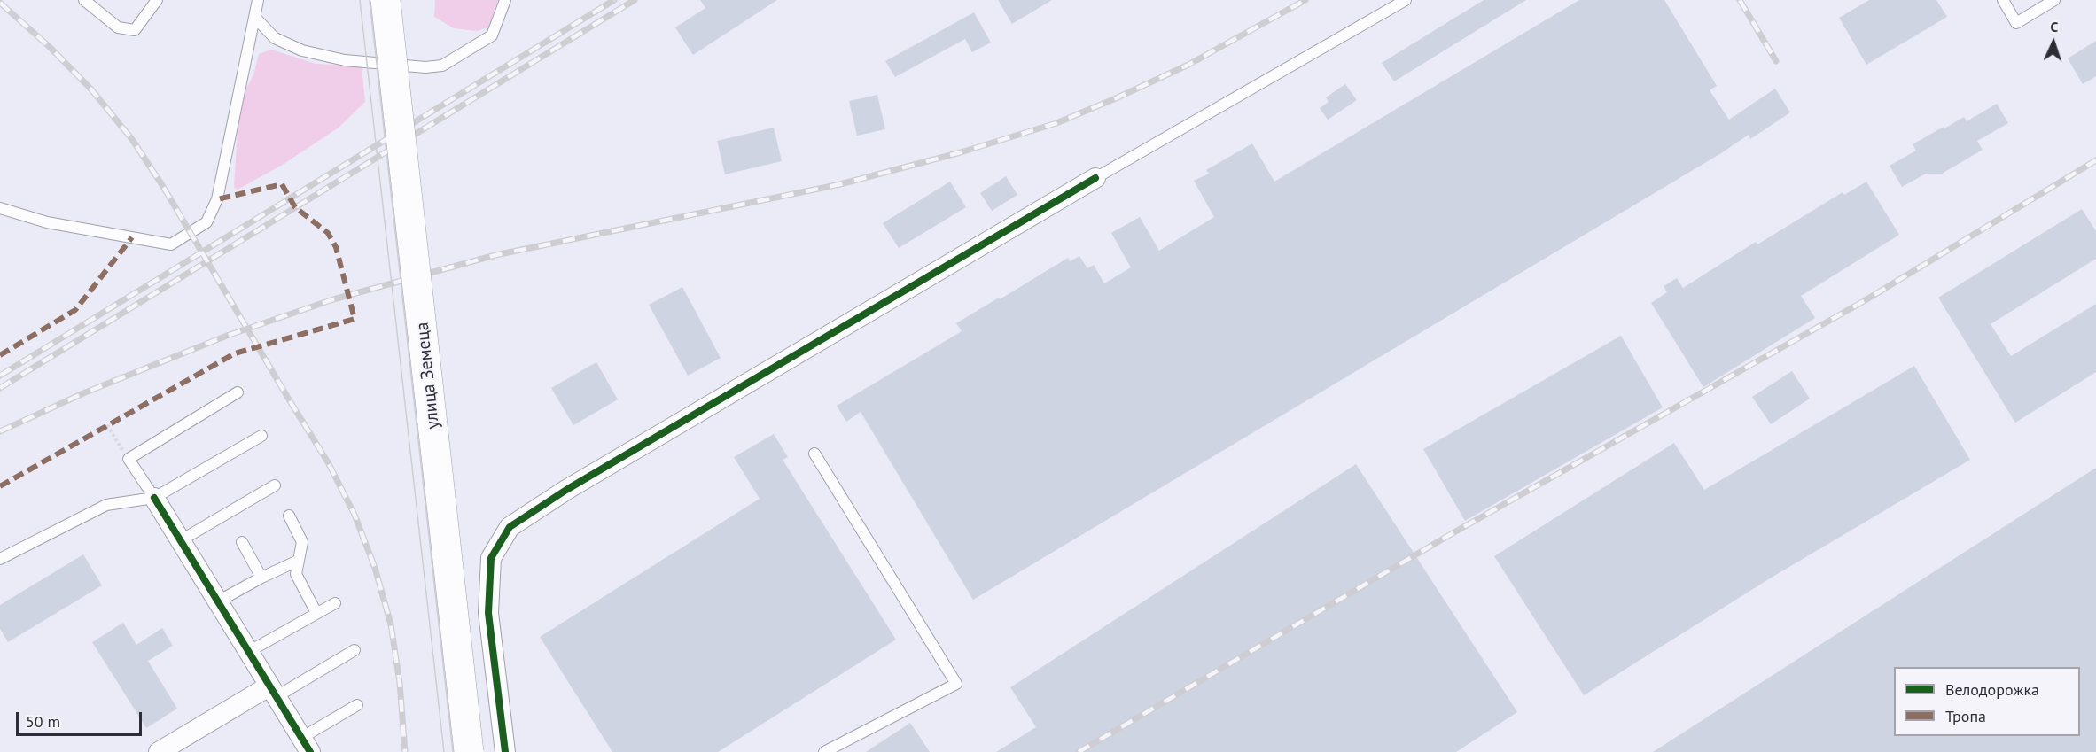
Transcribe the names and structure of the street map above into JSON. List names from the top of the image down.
{
  "streets": {
    "main road": ["улица Земеца"]
  },
  "legend": ["Велодорожка", "Тропа"],
  "scale_bar": "50 m",
  "north": "top"
}
